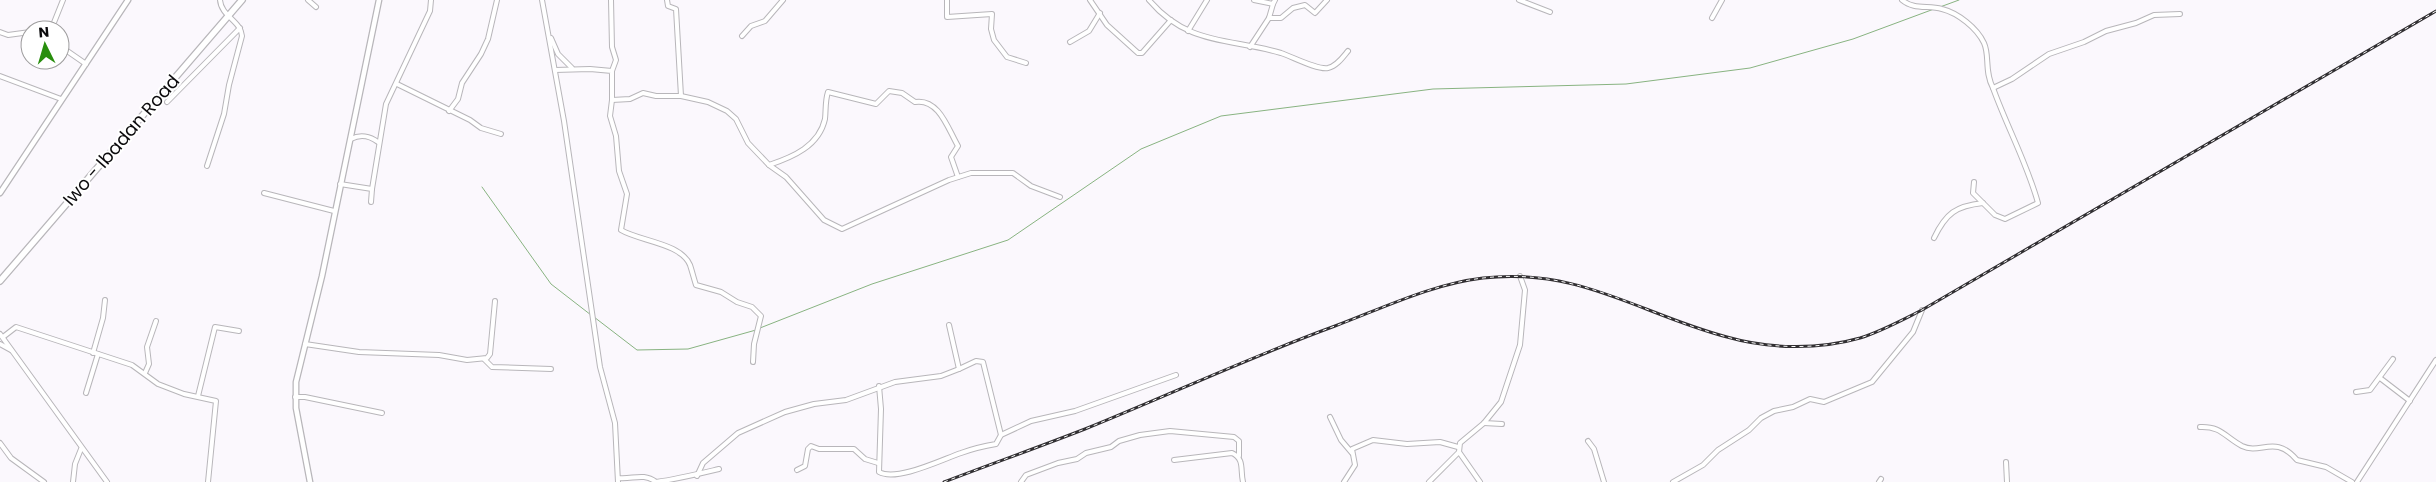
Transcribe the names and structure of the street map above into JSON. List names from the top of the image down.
{
  "streets": {
    "main road": ["Iwo - Ibadan Road"]
  },
  "north": "top"
}
